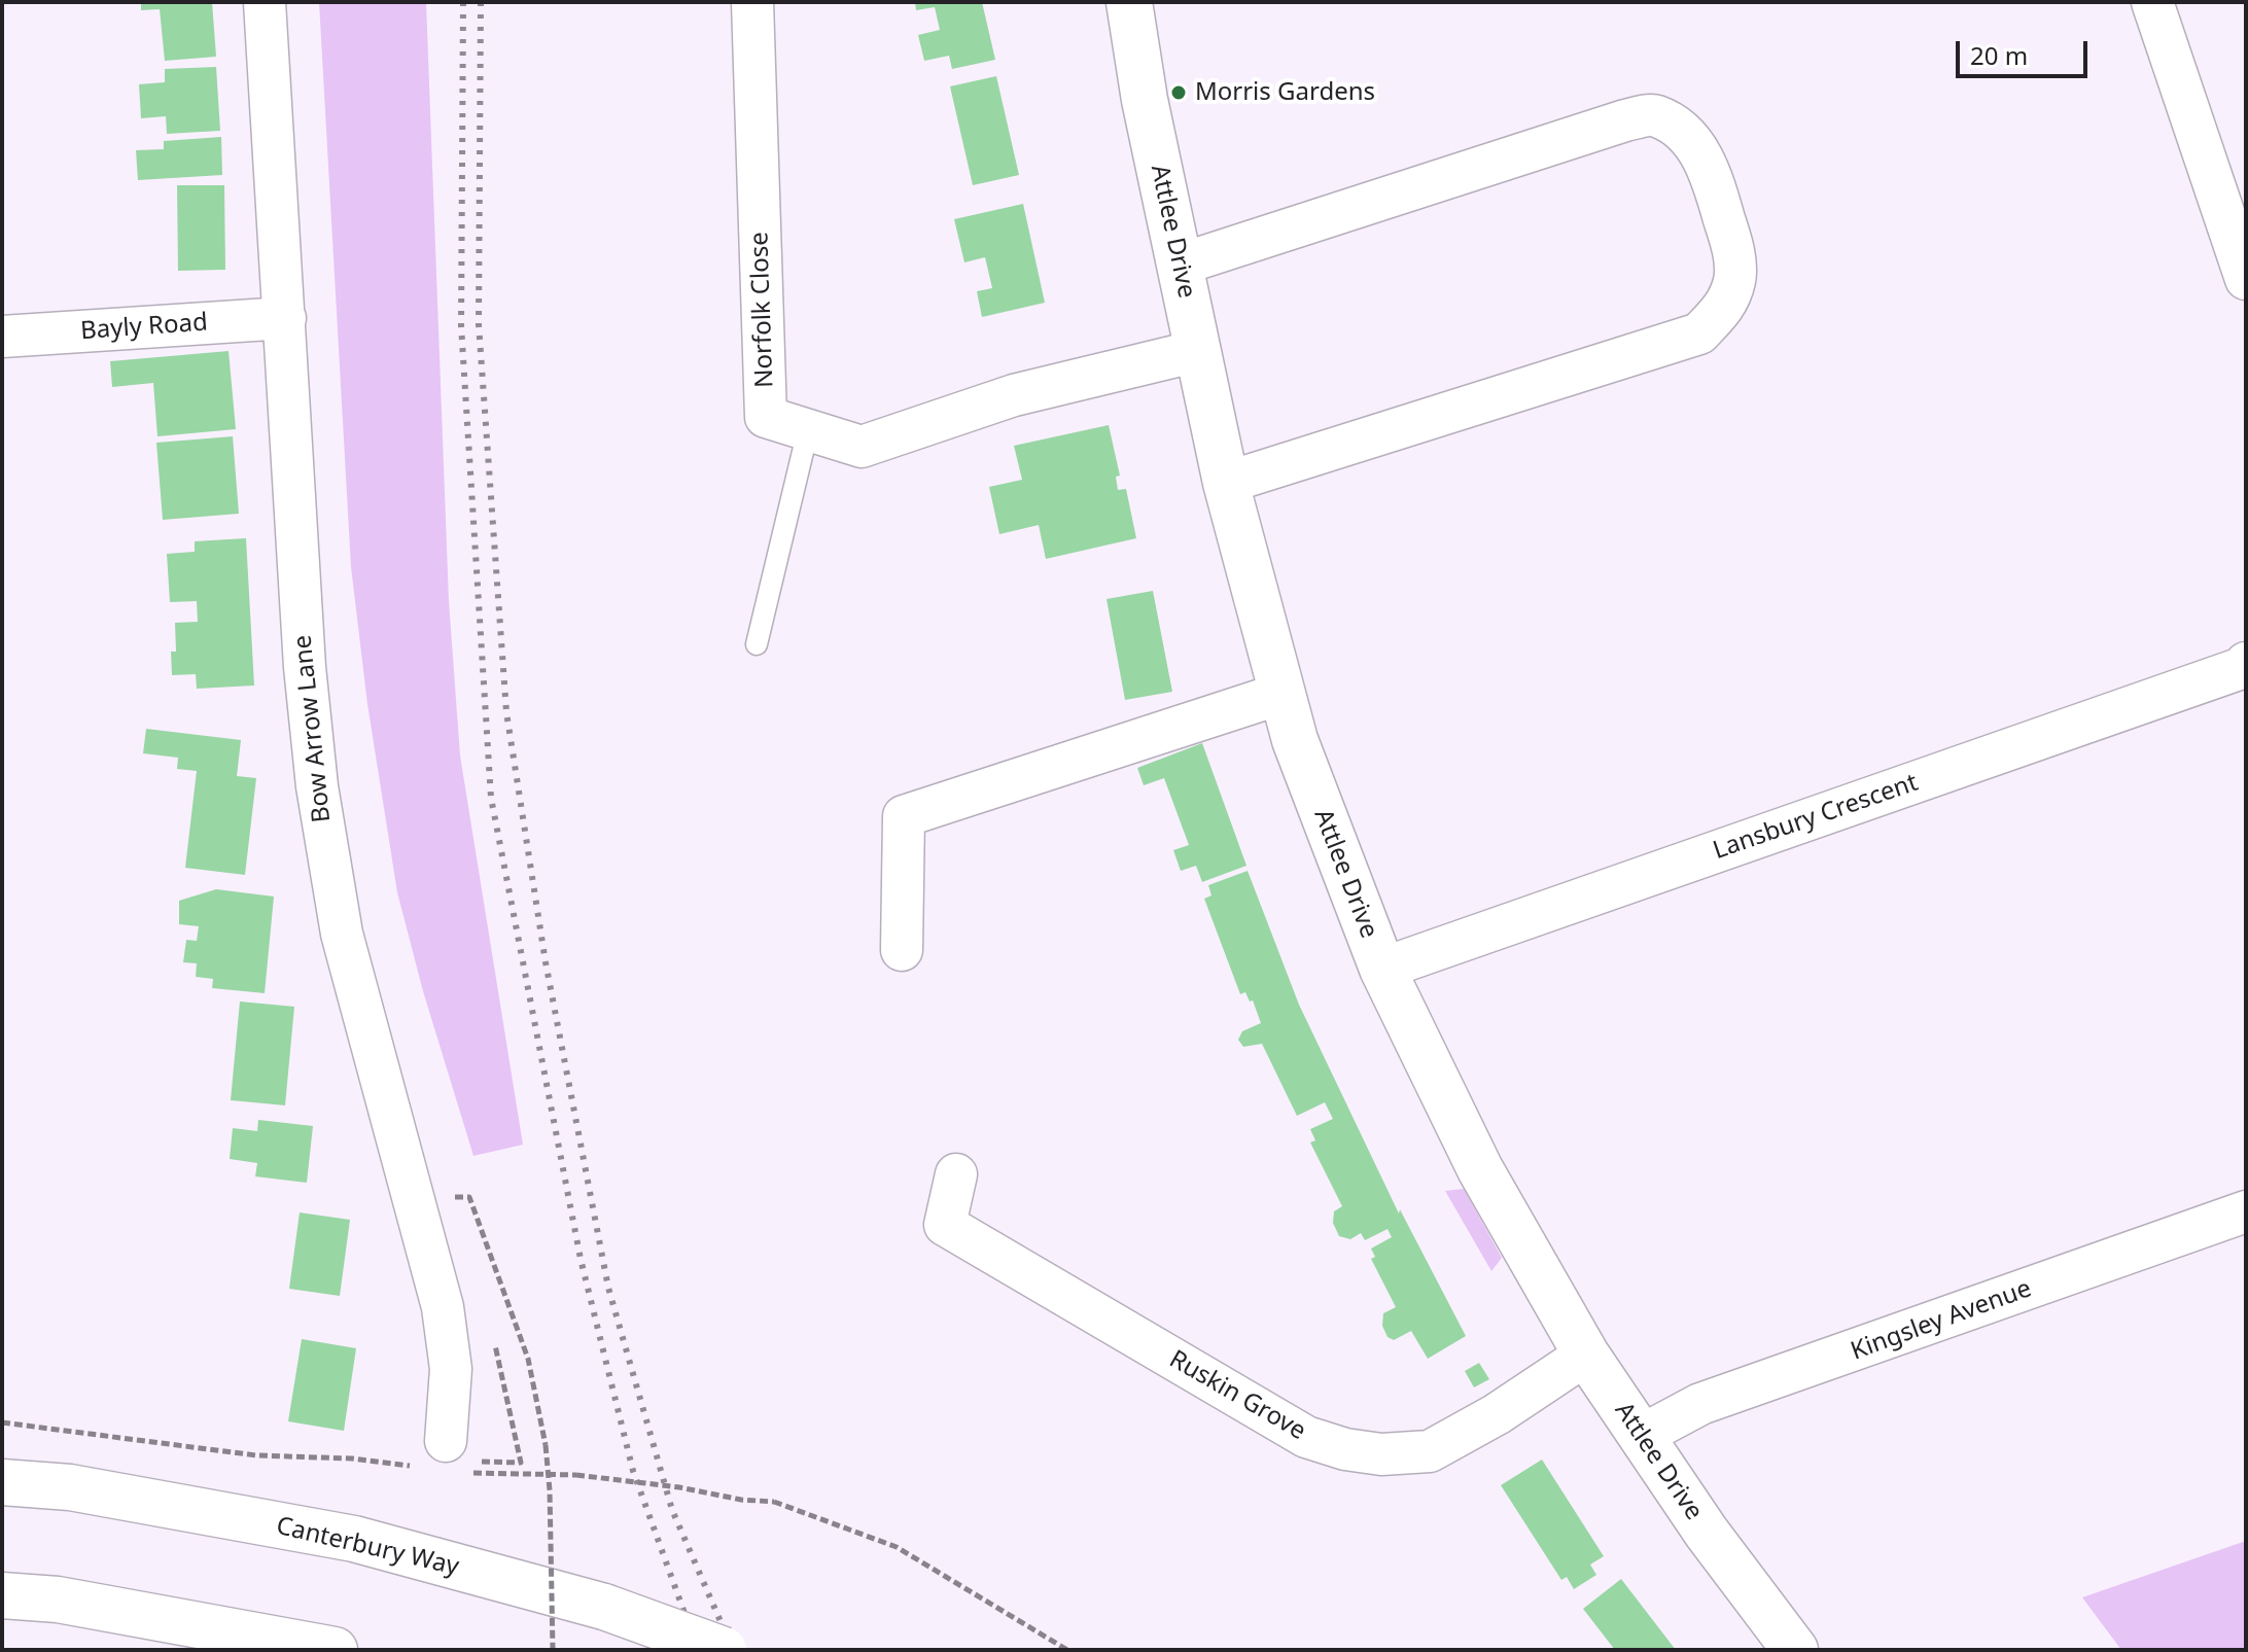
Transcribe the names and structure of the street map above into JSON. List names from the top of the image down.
{
  "streets": {
    "main road": ["Attlee Drive", "Canterbury Way"],
    "street": [
      "Norfolk Close",
      "Bayly Road",
      "Bow Arrow Lane",
      "Lansbury Crescent",
      "Kingsley Avenue",
      "Ruskin Grove"
    ]
  },
  "crossings": [
    ["Attlee Drive", "Norfolk Close"],
    ["Attlee Drive", "Lansbury Crescent"],
    ["Attlee Drive", "Kingsley Avenue"],
    ["Attlee Drive", "Ruskin Grove"],
    ["Bayly Road", "Bow Arrow Lane"]
  ],
  "places": ["Morris Gardens"],
  "scale_bar": "20 m"
}
